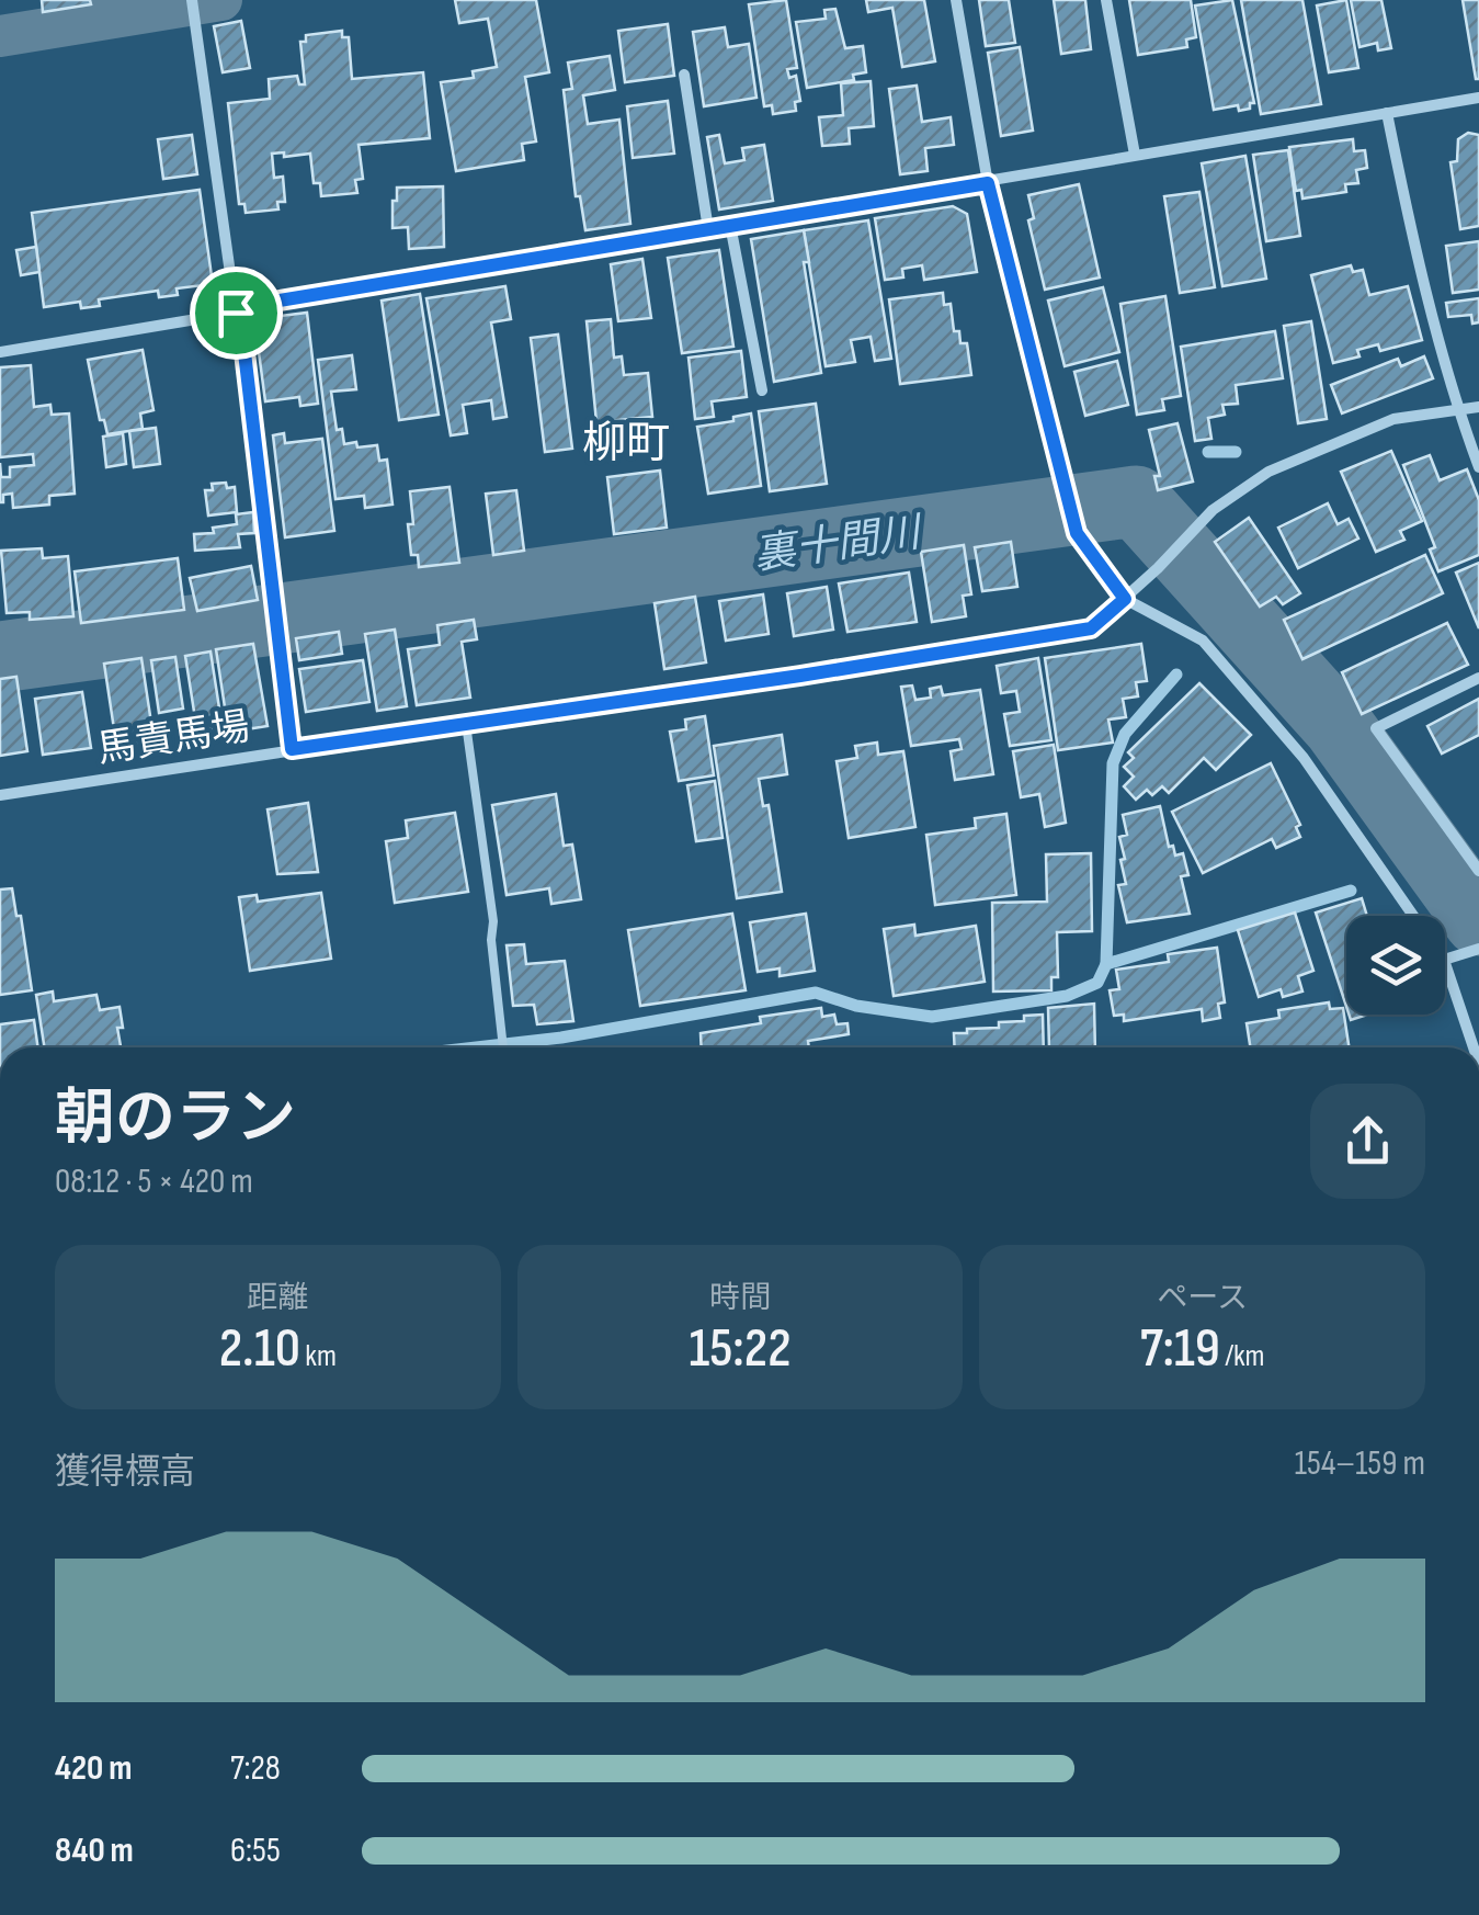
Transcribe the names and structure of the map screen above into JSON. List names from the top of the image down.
{
  "streets": {
    "street": ["馬責馬場"]
  },
  "districts": ["柳町"],
  "water": ["裏十間川"],
  "page": {
    "heading": ["朝のラン", "08:12 · 5 × 420 m"],
    "stats": [
      ["距離", "2.10 km"],
      ["時間", "15:22"],
      ["ペース", "7:19 /km"]
    ],
    "chart": ["獲得標高", "154–159 m"],
    "list": [
      {
        "name": "420 m",
        "note": "7:28"
      },
      {
        "name": "840 m",
        "note": "6:55"
      }
    ]
  }
}
